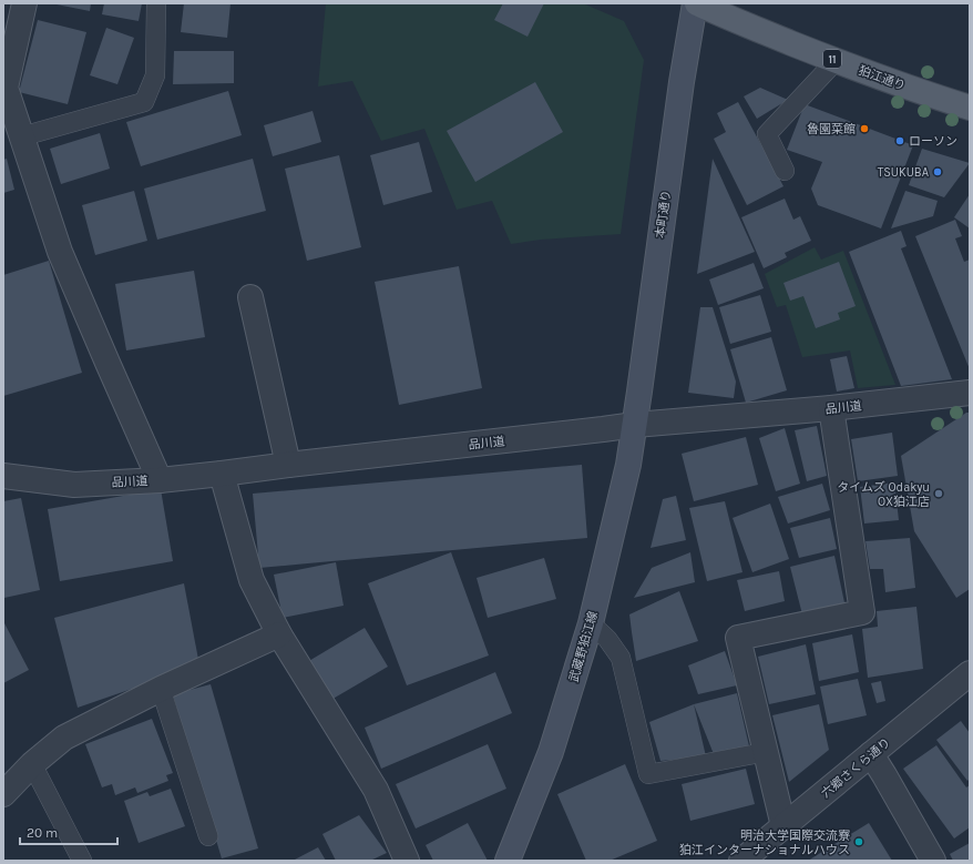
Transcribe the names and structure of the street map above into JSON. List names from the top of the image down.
{
  "streets": {
    "main road": [
      "11",
      "狛江通り",
      "本町通り",
      "武蔵野狛江線"
    ],
    "street": ["品川道", "六郷さくら通り"]
  },
  "crossings": [
    ["狛江通り", "本町通り"],
    ["本町通り", "品川道"],
    ["本町通り", "武蔵野狛江線"],
    ["品川道", "武蔵野狛江線"]
  ],
  "places": [
    "魯園菜館",
    "ローソン",
    "TSUKUBA",
    "タイムズ Odakyu OX狛江店",
    "明治大学国際交流寮 狛江インターナショナルハウス"
  ],
  "scale_bar": "20 m"
}
